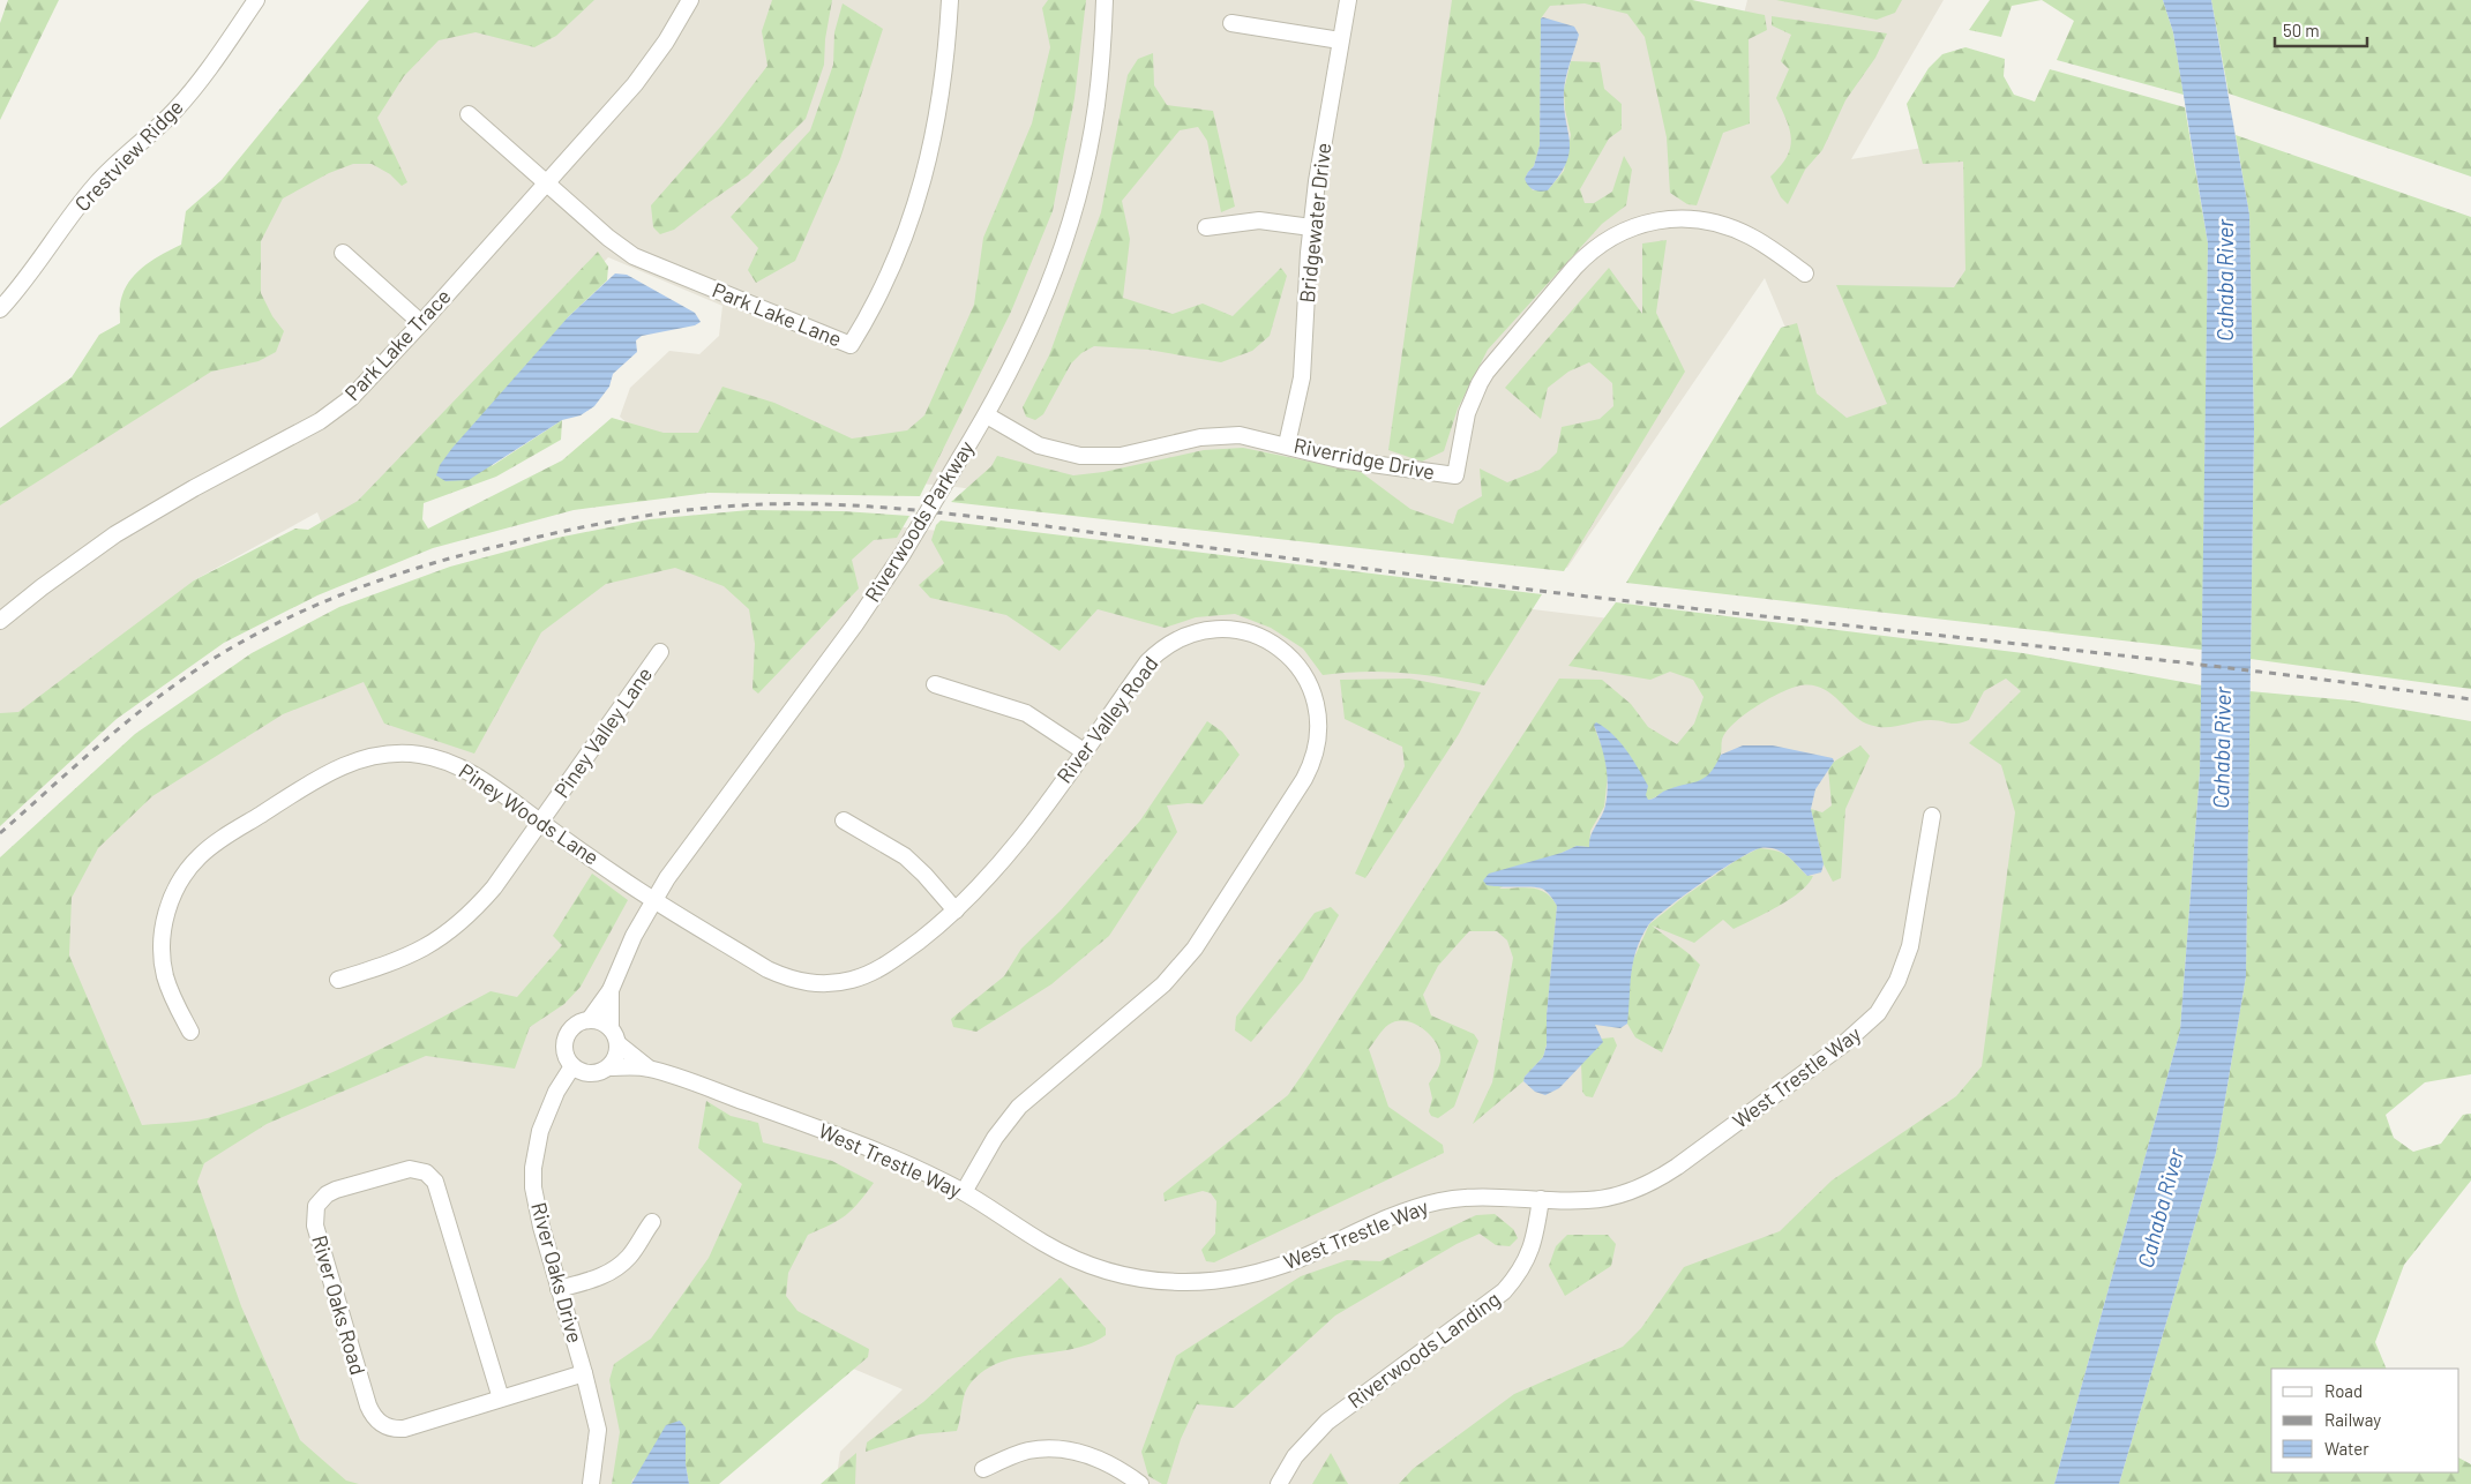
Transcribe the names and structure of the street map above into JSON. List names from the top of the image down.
{
  "streets": {
    "street": [
      "Crestview Ridge",
      "Bridgewater Drive",
      "Park Lake Lane",
      "Park Lake Trace",
      "Riverridge Drive",
      "Riverwoods Parkway",
      "River Valley Road",
      "Piney Valley Lane",
      "Piney Woods Lane",
      "West Trestle Way",
      "River Oaks Drive",
      "River Oaks Road",
      "Riverwoods Landing"
    ]
  },
  "crossings": [
    ["Bridgewater Drive", "Riverridge Drive"],
    ["Park Lake Lane", "Park Lake Trace"],
    ["Riverridge Drive", "Riverwoods Parkway"],
    ["Riverwoods Parkway", "River Valley Road"],
    ["Riverwoods Parkway", "Piney Woods Lane"],
    ["Riverwoods Parkway", "West Trestle Way"],
    ["Riverwoods Parkway", "River Oaks Drive"],
    ["River Valley Road", "Piney Woods Lane"],
    ["River Valley Road", "West Trestle Way"],
    ["Piney Valley Lane", "Piney Woods Lane"],
    ["West Trestle Way", "River Oaks Drive"],
    ["West Trestle Way", "Riverwoods Landing"],
    ["River Oaks Drive", "River Oaks Road"]
  ],
  "water": ["Cahaba River"],
  "legend": ["Road", "Railway", "Water"],
  "scale_bar": "50 m"
}
